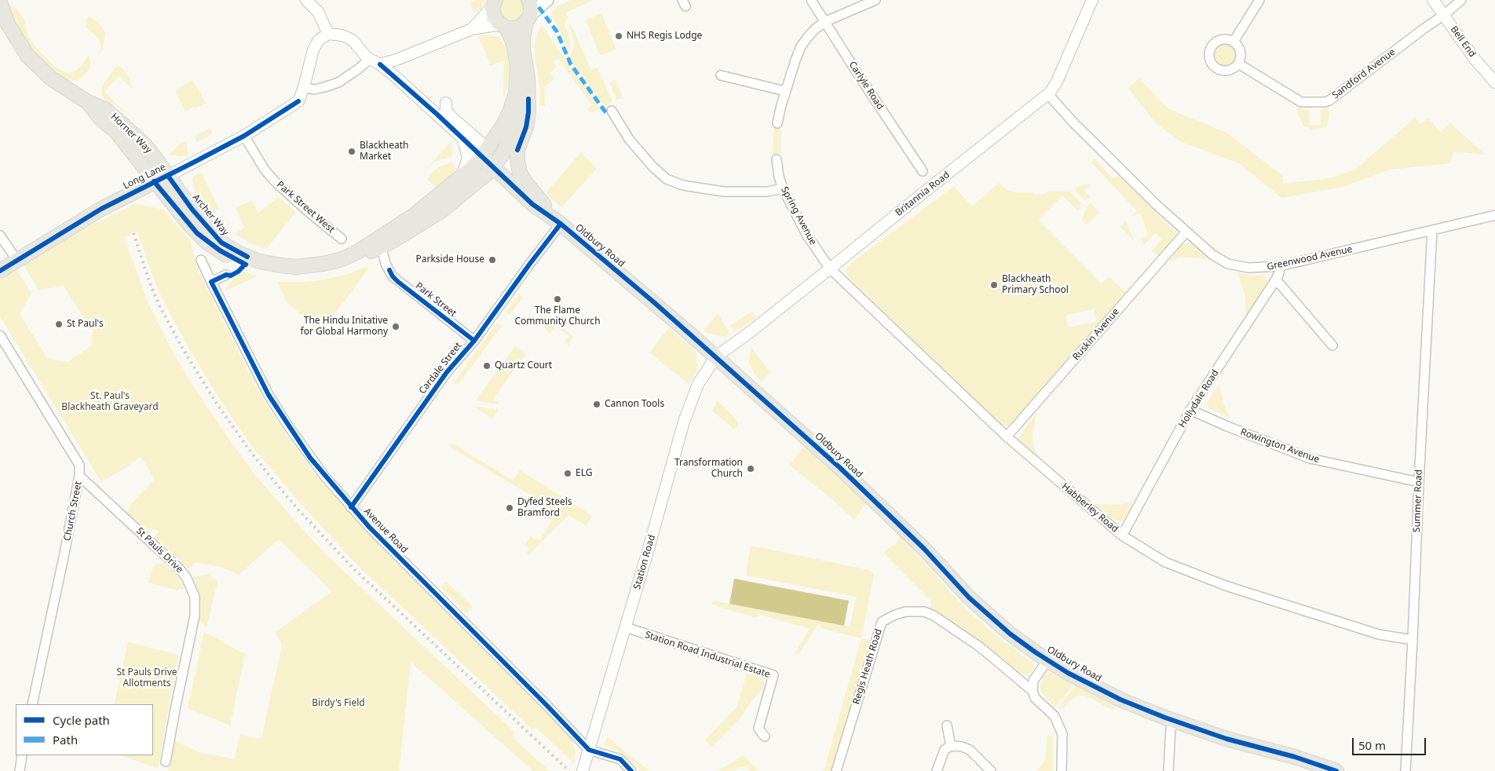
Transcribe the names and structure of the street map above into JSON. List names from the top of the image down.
{
  "streets": {
    "main road": [
      "Horner Way",
      "Long Lane",
      "Archer Way",
      "Oldbury Road"
    ],
    "street": [
      "Bell End",
      "Sandford Avenue",
      "Carlyle Road",
      "Britannia Road",
      "Park Street West",
      "Spring Avenue",
      "Greenwood Avenue",
      "Park Street",
      "Ruskin Avenue",
      "Cardale Street",
      "Hollydale Road",
      "Rowington Avenue",
      "Summer Road",
      "Habberley Road",
      "Church Street",
      "Avenue Road",
      "St Pauls Drive",
      "Station Road",
      "Station Road Industrial Estate",
      "Regis Heath Road"
    ]
  },
  "crossings": [
    ["Bell End", "Sandford Avenue"],
    ["Horner Way", "Long Lane"],
    ["Horner Way", "Archer Way"],
    ["Long Lane", "Park Street West"],
    ["Long Lane", "Archer Way"],
    ["Britannia Road", "Spring Avenue"],
    ["Britannia Road", "Oldbury Road"],
    ["Britannia Road", "Greenwood Avenue"],
    ["Britannia Road", "Habberley Road"],
    ["Britannia Road", "Station Road"],
    ["Archer Way", "Park Street"],
    ["Spring Avenue", "Habberley Road"],
    ["Oldbury Road", "Cardale Street"],
    ["Oldbury Road", "Station Road"],
    ["Greenwood Avenue", "Ruskin Avenue"],
    ["Greenwood Avenue", "Hollydale Road"],
    ["Greenwood Avenue", "Summer Road"],
    ["Park Street", "Cardale Street"],
    ["Ruskin Avenue", "Habberley Road"],
    ["Cardale Street", "Avenue Road"],
    ["Hollydale Road", "Rowington Avenue"],
    ["Hollydale Road", "Habberley Road"],
    ["Rowington Avenue", "Summer Road"],
    ["Summer Road", "Habberley Road"],
    ["Church Street", "St Pauls Drive"],
    ["Avenue Road", "Station Road"],
    ["Station Road", "Station Road Industrial Estate"]
  ],
  "parks": ["St. Paul's Blackheath Graveyard", "St Pauls Drive Allotments", "Birdy's Field"],
  "places": [
    "NHS Regis Lodge",
    "Blackheath Market",
    "Parkside House",
    "Blackheath Primary School",
    "The Flame Community Church",
    "St Paul's",
    "The Hindu Initative for Global Harmony",
    "Quartz Court",
    "Cannon Tools",
    "Transformation Church",
    "ELG",
    "Dyfed Steels Bramford"
  ],
  "legend": ["Cycle path", "Path"],
  "scale_bar": "50 m"
}
